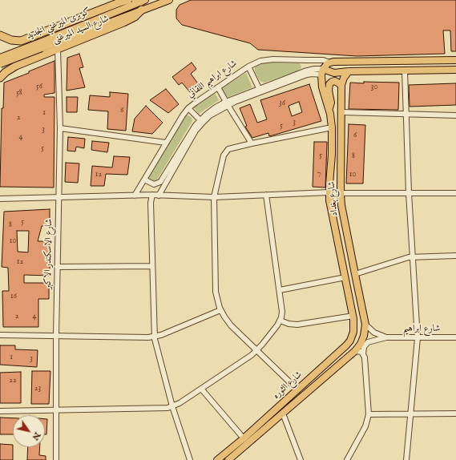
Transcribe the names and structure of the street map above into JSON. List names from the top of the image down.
{
  "streets": {
    "highway": ["شارع السيد الميرغنى"],
    "main road": [
      "كوبرى الميرغني الجديد",
      "شارع ابراهيم اللقاني",
      "شارع بغداد",
      "شارع الثوره"
    ],
    "street": ["شارع الاسكندر الاكبر", "شارع ابراهيم"]
  },
  "crossings": [
    ["كوبرى الميرغني الجديد", "شارع السيد الميرغنى"],
    ["شارع السيد الميرغنى", "شارع الاسكندر الاكبر"],
    ["شارع بغداد", "شارع ابراهيم"],
    ["شارع بغداد", "شارع الثوره"],
    ["شارع ابراهيم", "شارع الثوره"]
  ],
  "house_numbers": [
    "56",
    "30",
    "58",
    "36",
    "6",
    "1",
    "2",
    "3",
    "5",
    "3",
    "6",
    "4",
    "5",
    "5",
    "8",
    "7",
    "12",
    "10",
    "5",
    "8",
    "10",
    "12",
    "16",
    "2",
    "4",
    "1",
    "3",
    "22",
    "23"
  ],
  "north": "bottom right"
}
